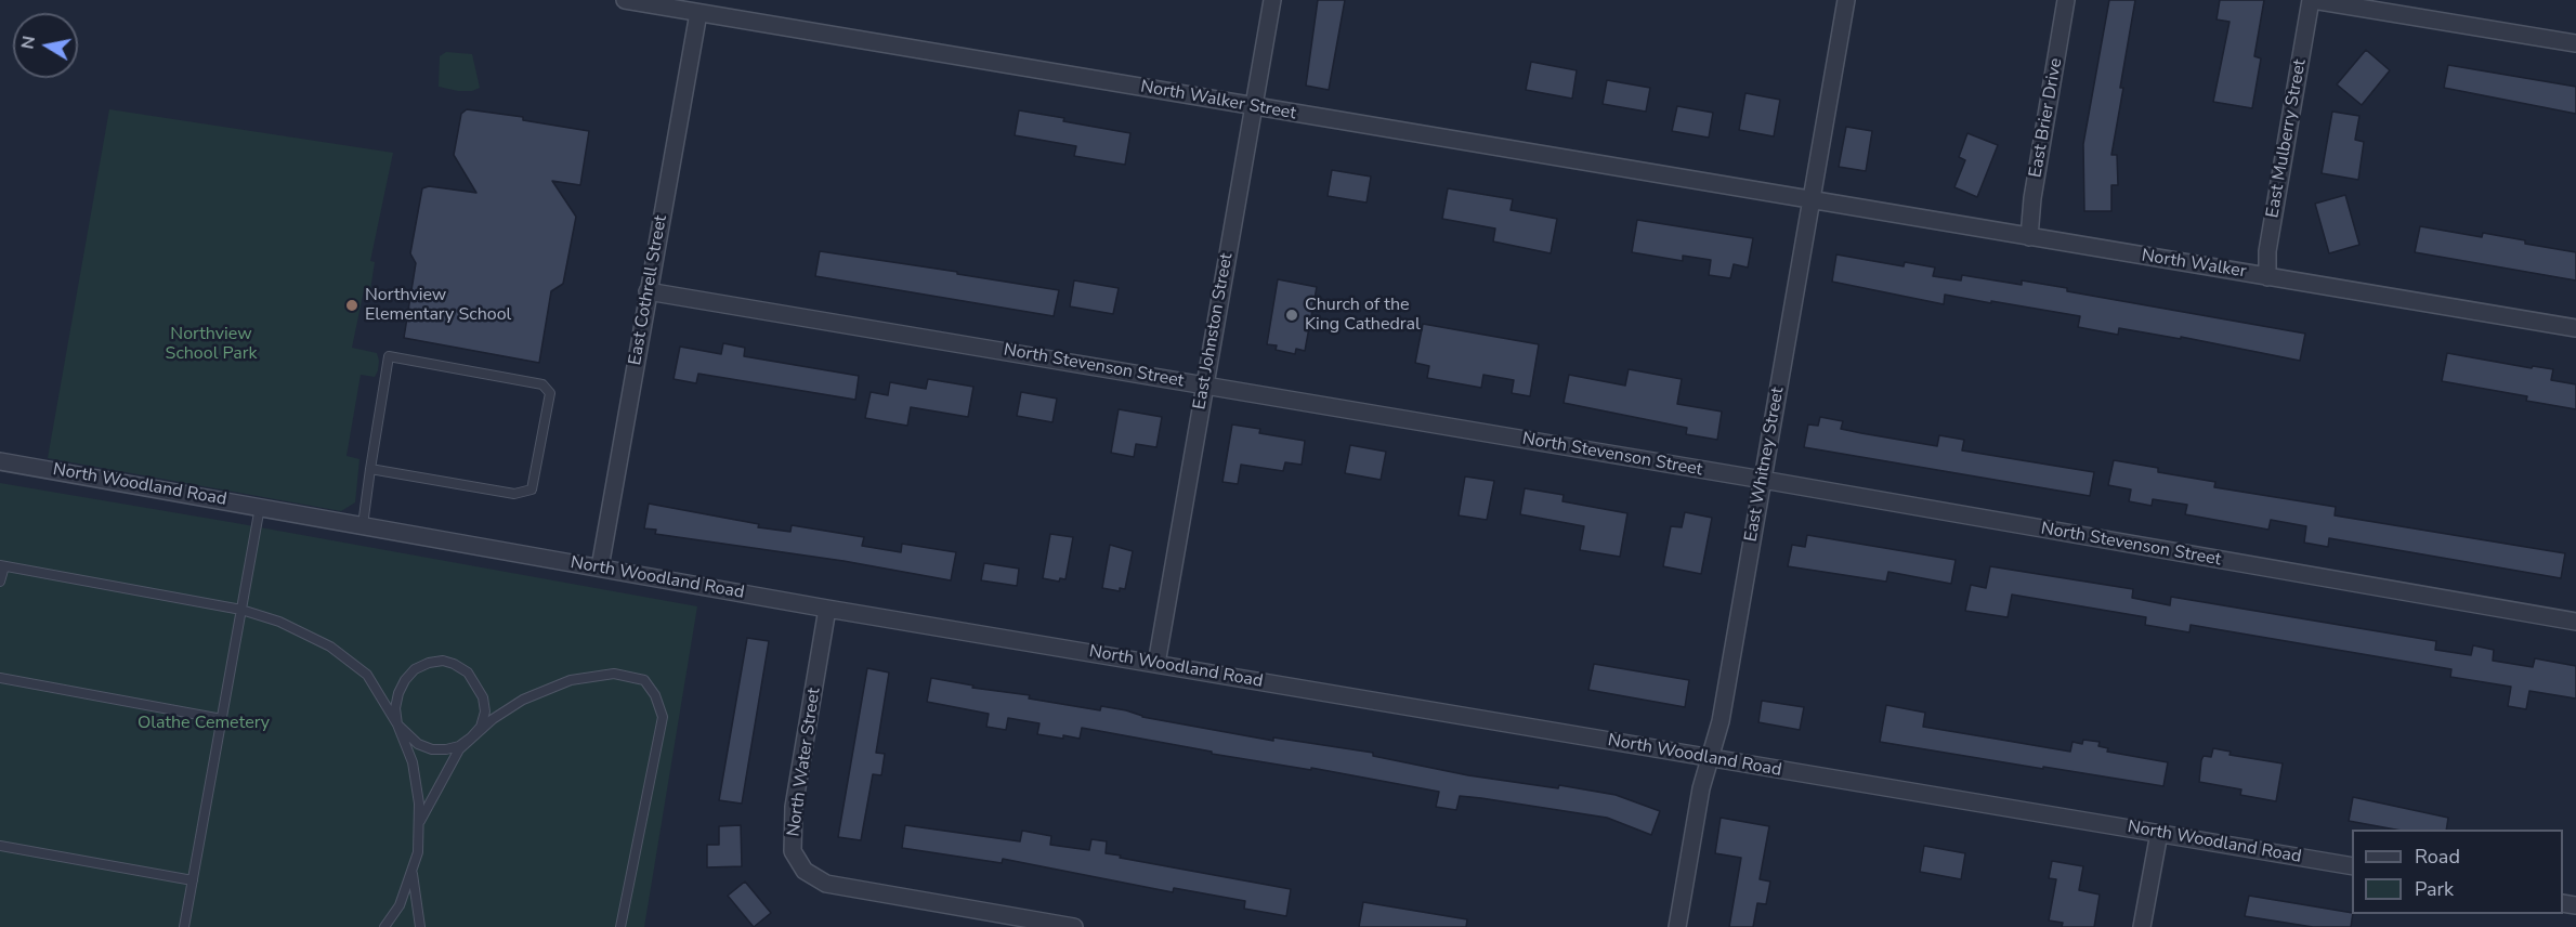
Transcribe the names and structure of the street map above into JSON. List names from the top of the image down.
{
  "streets": {
    "street": [
      "North Walker Street",
      "East Brier Drive",
      "East Mulberry Street",
      "North Walker",
      "East Cothrell Street",
      "East Johnston Street",
      "North Stevenson Street",
      "East Whitney Street",
      "North Woodland Road",
      "North Water Street"
    ]
  },
  "crossings": [
    ["North Walker Street", "North Walker"],
    ["North Walker Street", "East Cothrell Street"],
    ["North Walker Street", "East Johnston Street"],
    ["North Walker Street", "East Whitney Street"],
    ["East Brier Drive", "North Walker"],
    ["East Mulberry Street", "North Walker"],
    ["North Walker", "East Whitney Street"],
    ["East Cothrell Street", "North Stevenson Street"],
    ["East Cothrell Street", "North Woodland Road"],
    ["East Johnston Street", "North Stevenson Street"],
    ["East Johnston Street", "North Woodland Road"],
    ["North Stevenson Street", "East Whitney Street"],
    ["East Whitney Street", "North Woodland Road"],
    ["North Woodland Road", "North Water Street"]
  ],
  "parks": ["Northview School Park", "Olathe Cemetery"],
  "places": ["Northview Elementary School", "Church of the King Cathedral"],
  "legend": ["Road", "Park"],
  "north": "left"
}
